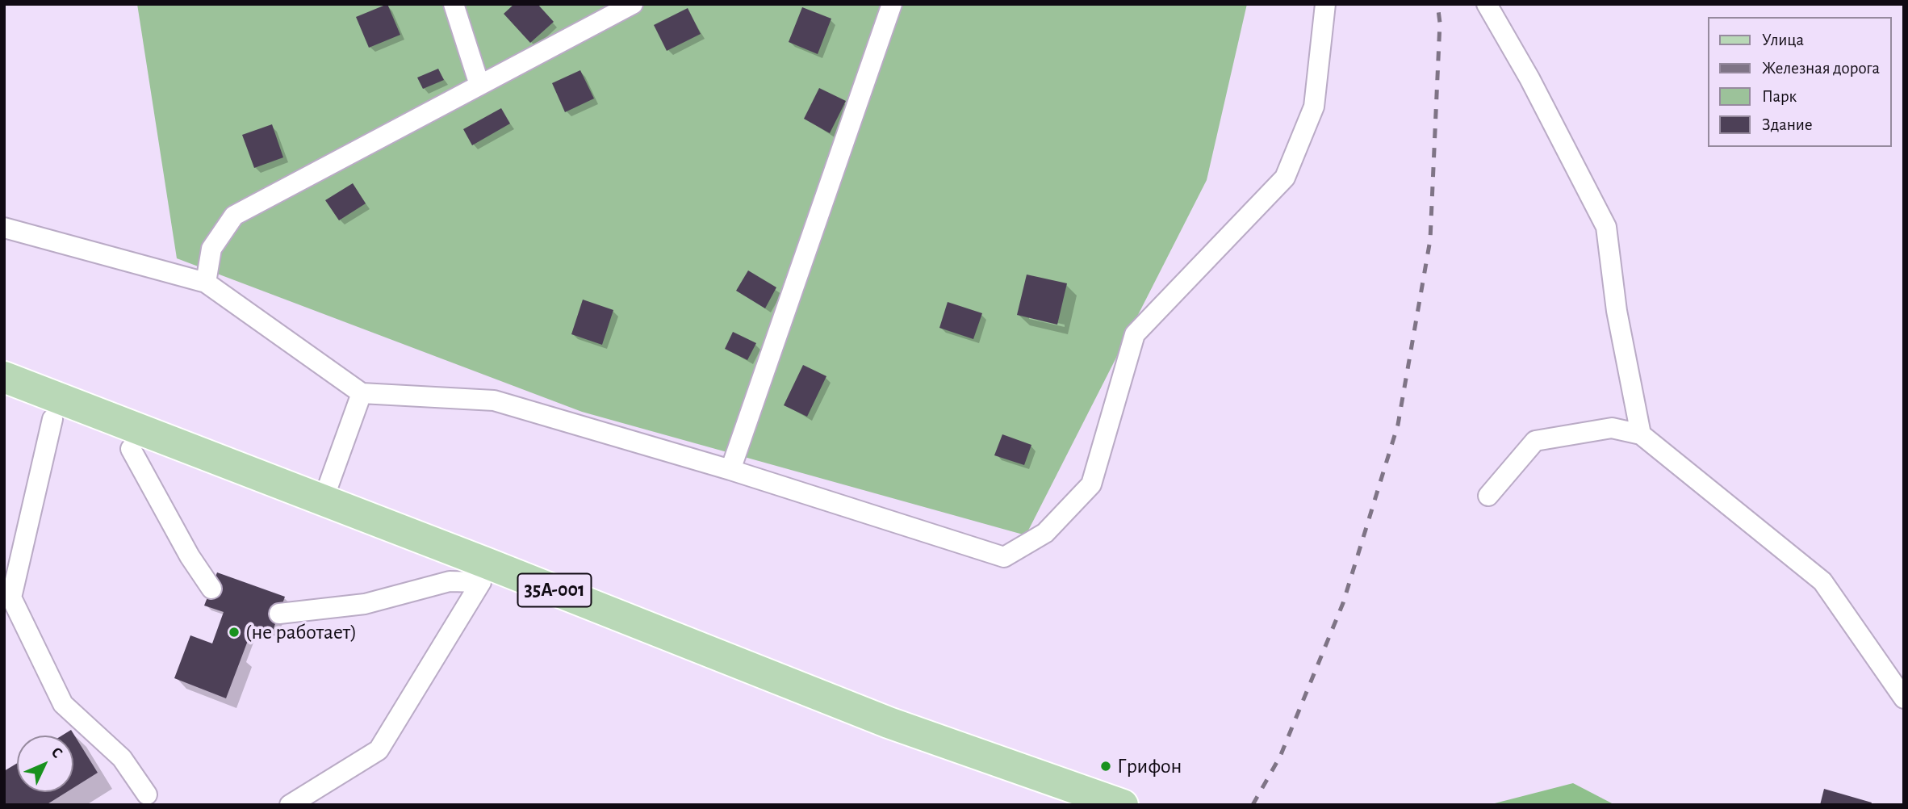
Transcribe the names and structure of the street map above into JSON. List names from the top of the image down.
{
  "streets": {
    "main road": ["35А-001"]
  },
  "places": ["(не работает)", "Грифон"],
  "legend": [
    "Улица",
    "Железная дорога",
    "Парк",
    "Здание"
  ],
  "north": "top right"
}
